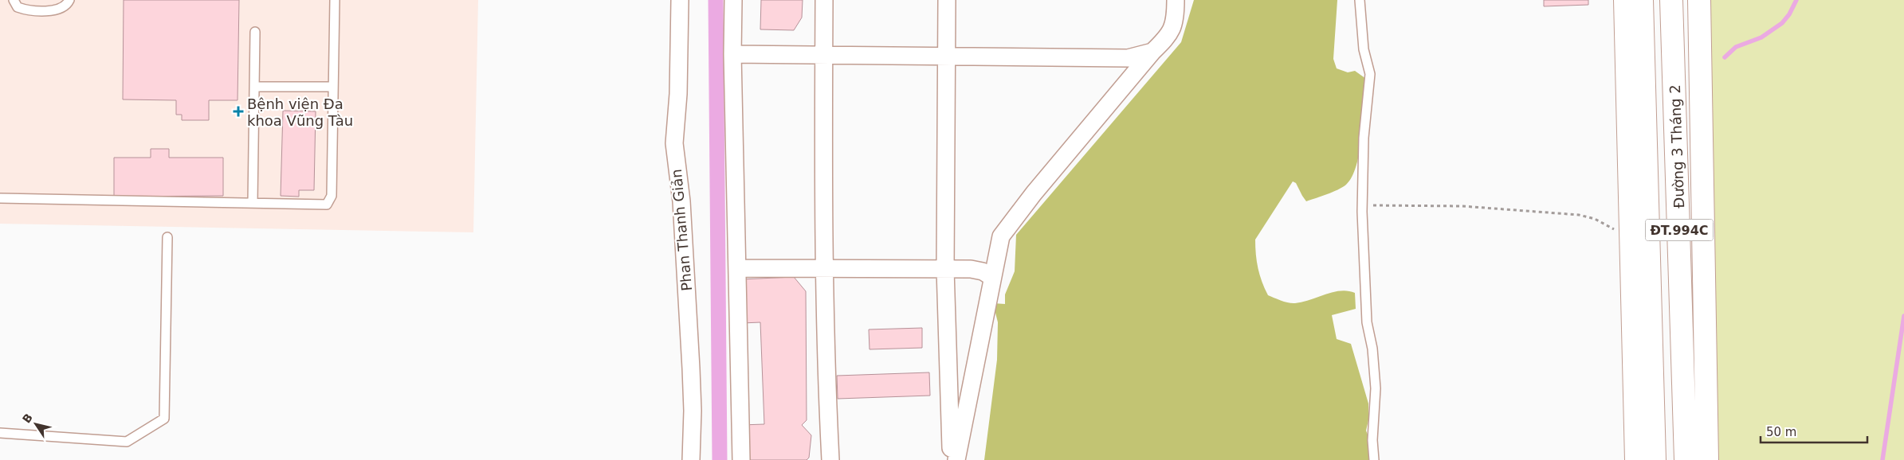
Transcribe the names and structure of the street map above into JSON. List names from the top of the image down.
{
  "streets": {
    "main road": ["Đường 3 Tháng 2", "ĐT.994C"],
    "street": ["Phan Thanh Giản"]
  },
  "places": {
    "health": ["Bệnh viện Đa khoa Vũng Tàu"]
  },
  "scale_bar": "50 m",
  "north": "top left"
}
